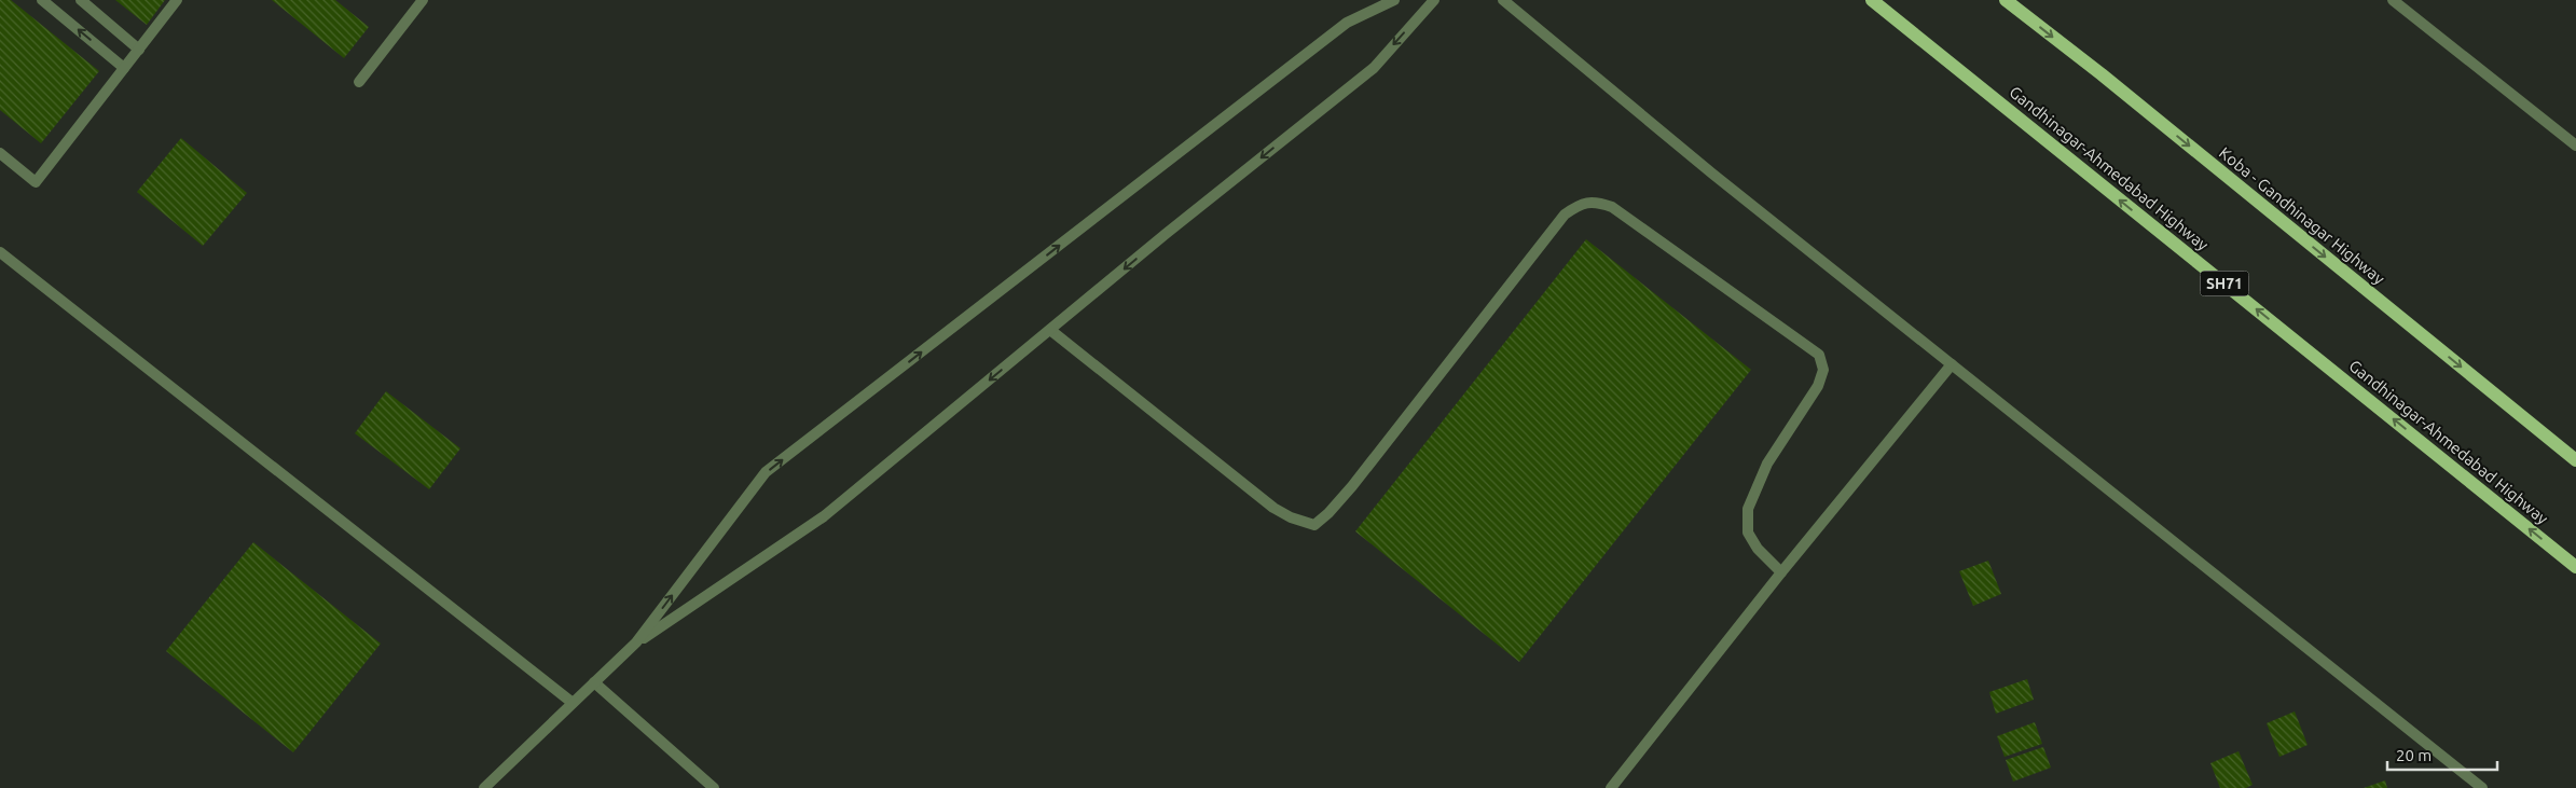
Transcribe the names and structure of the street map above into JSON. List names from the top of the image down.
{
  "streets": {
    "main road": ["Gandhinagar-Ahmedabad Highway", "Koba - Gandhinagar Highway", "SH71"]
  },
  "one_way": ["Gandhinagar-Ahmedabad Highway", "Koba - Gandhinagar Highway"],
  "scale_bar": "20 m"
}
